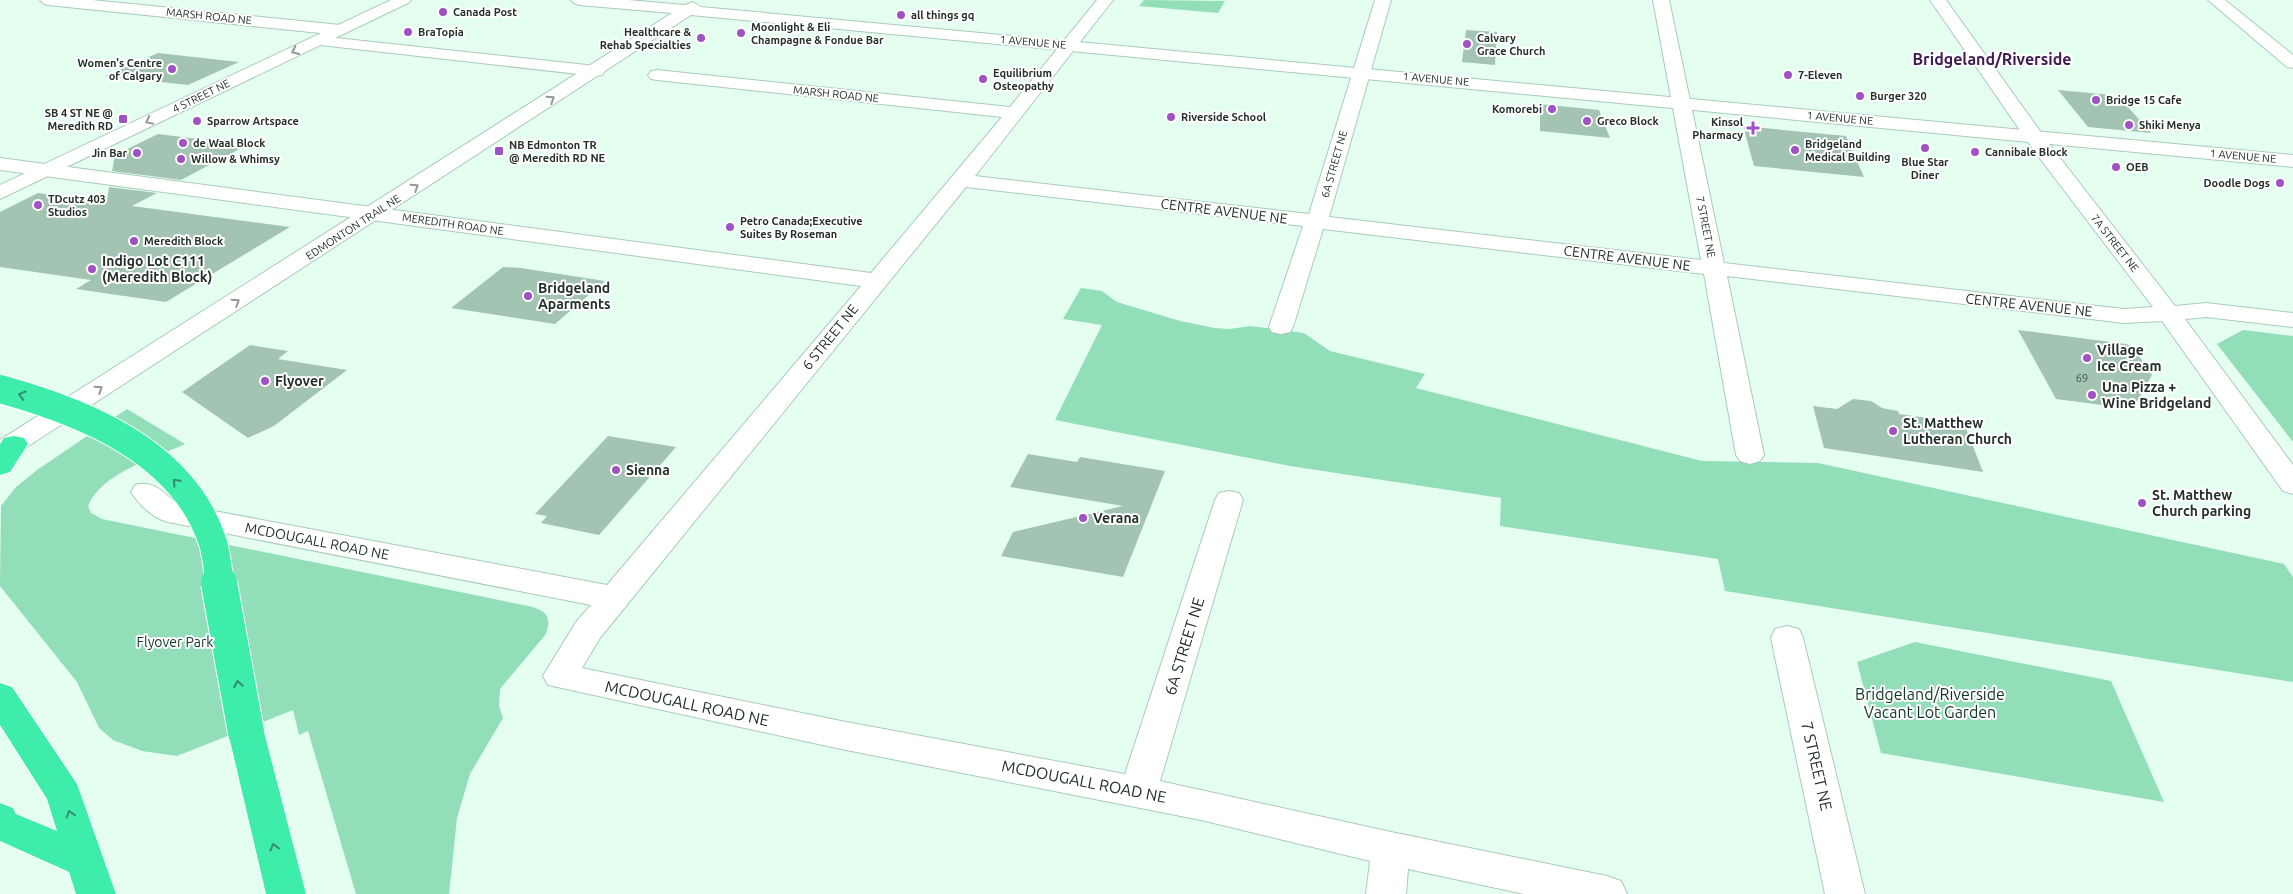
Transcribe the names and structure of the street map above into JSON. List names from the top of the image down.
{
  "streets": {
    "street": [
      "MARSH ROAD NE",
      "1 AVENUE NE",
      "4 STREET NE",
      "6A STREET NE",
      "CENTRE AVENUE NE",
      "MEREDITH ROAD NE",
      "EDMONTON TRAIL NE",
      "7 STREET NE",
      "7A STREET NE",
      "6 STREET NE",
      "MCDOUGALL ROAD NE"
    ]
  },
  "crossings": [
    ["MARSH ROAD NE", "4 STREET NE"],
    ["MARSH ROAD NE", "6 STREET NE"],
    ["1 AVENUE NE", "6A STREET NE"],
    ["1 AVENUE NE", "EDMONTON TRAIL NE"],
    ["1 AVENUE NE", "7 STREET NE"],
    ["1 AVENUE NE", "7A STREET NE"],
    ["1 AVENUE NE", "6 STREET NE"],
    ["4 STREET NE", "MEREDITH ROAD NE"],
    ["6A STREET NE", "CENTRE AVENUE NE"],
    ["6A STREET NE", "MCDOUGALL ROAD NE"],
    ["CENTRE AVENUE NE", "7 STREET NE"],
    ["CENTRE AVENUE NE", "7A STREET NE"],
    ["CENTRE AVENUE NE", "6 STREET NE"],
    ["MEREDITH ROAD NE", "EDMONTON TRAIL NE"],
    ["MEREDITH ROAD NE", "6 STREET NE"],
    ["6 STREET NE", "MCDOUGALL ROAD NE"]
  ],
  "one_way": ["4 STREET NE", "EDMONTON TRAIL NE"],
  "districts": ["Bridgeland/Riverside"],
  "parks": ["Flyover Park", "Bridgeland/Riverside Vacant Lot Garden"],
  "places": {
    "other": [
      "Canada Post",
      "all things gq",
      "BraTopia",
      "Moonlight & Eli Champagne & Fondue Bar",
      "Healthcare & Rehab Specialties",
      "Calvary Grace Church",
      "Women's Centre of Calgary",
      "7-Eleven",
      "Equilibrium Osteopathy",
      "Burger 320",
      "Bridge 15 Cafe",
      "Komorebi",
      "Riverside School",
      "Sparrow Artspace",
      "Greco Block",
      "Shiki Menya",
      "de Waal Block",
      "Blue Star Diner",
      "Bridgeland Medical Building",
      "Cannibale Block",
      "Jin Bar",
      "Willow & Whimsy",
      "OEB",
      "Doodle Dogs",
      "TDcutz 403 Studios",
      "Petro Canada;Executive Suites By Roseman",
      "Meredith Block",
      "Indigo Lot C111 (Meredith Block)",
      "Bridgeland Aparments",
      "Village Ice Cream",
      "Flyover",
      "Una Pizza + Wine Bridgeland",
      "St. Matthew Lutheran Church",
      "Sienna",
      "St. Matthew Church parking",
      "Verana"
    ],
    "transit": ["SB 4 ST NE @ Meredith RD", "NB Edmonton TR @ Meredith RD NE"],
    "health": ["Kinsol Pharmacy"]
  },
  "house_numbers": ["69"]
}
